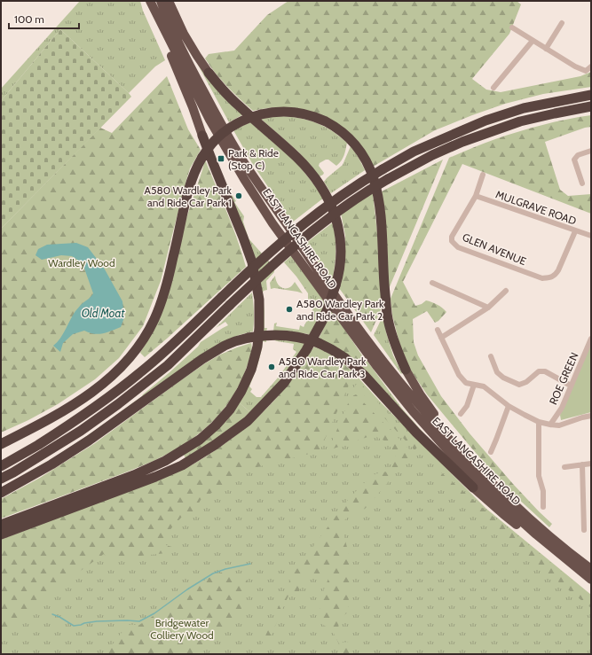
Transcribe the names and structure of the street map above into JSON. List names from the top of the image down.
{
  "streets": {
    "highway": ["EAST LANCASHIRE ROAD"],
    "street": ["MULGRAVE ROAD", "GLEN AVENUE", "ROE GREEN"]
  },
  "crossings": [
    ["MULGRAVE ROAD", "GLEN AVENUE"]
  ],
  "water": ["Old Moat"],
  "parks": ["Wardley Wood", "Bridgewater Colliery Wood"],
  "places": {
    "transit": ["Park & Ride (Stop C)"],
    "other": ["A580 Wardley Park and Ride Car Park 1", "A580 Wardley Park and Ride Car Park 2", "A580 Wardley Park and Ride Car Park 3"]
  },
  "scale_bar": "100 m"
}
